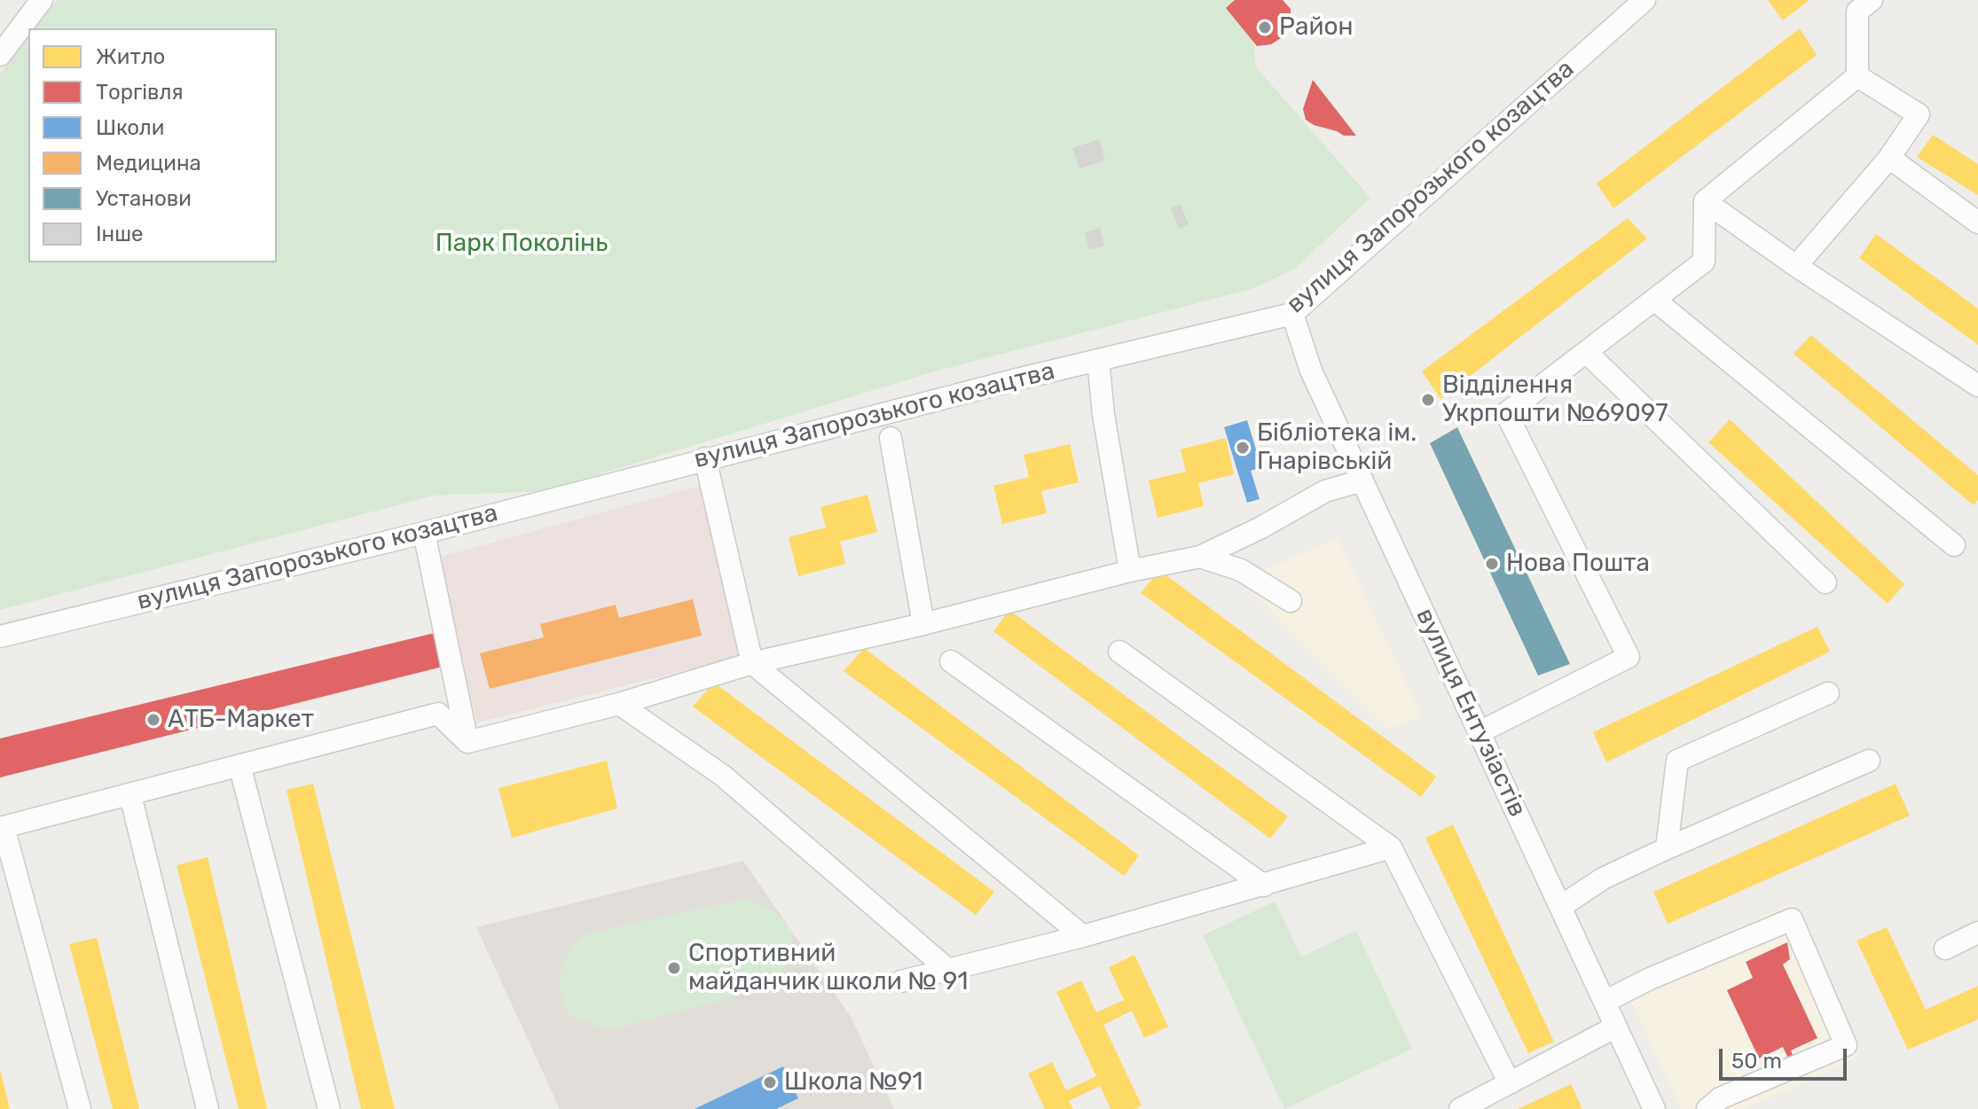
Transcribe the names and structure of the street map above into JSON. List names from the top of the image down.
{
  "streets": {
    "street": ["вулиця Запорозького козацтва", "вулиця Ентузіастів"]
  },
  "crossings": [
    ["вулиця Запорозького козацтва", "вулиця Ентузіастів"]
  ],
  "parks": ["Парк Поколінь"],
  "places": [
    "Район",
    "Відділення Укрпошти №69097",
    "Бібліотека ім. Гнарівській",
    "Нова Пошта",
    "АТБ-Маркет",
    "Спортивний майданчик школи № 91",
    "Школа №91"
  ],
  "legend": [
    "Житло",
    "Торгівля",
    "Школи",
    "Медицина",
    "Установи",
    "Інше"
  ],
  "scale_bar": "50 m"
}
